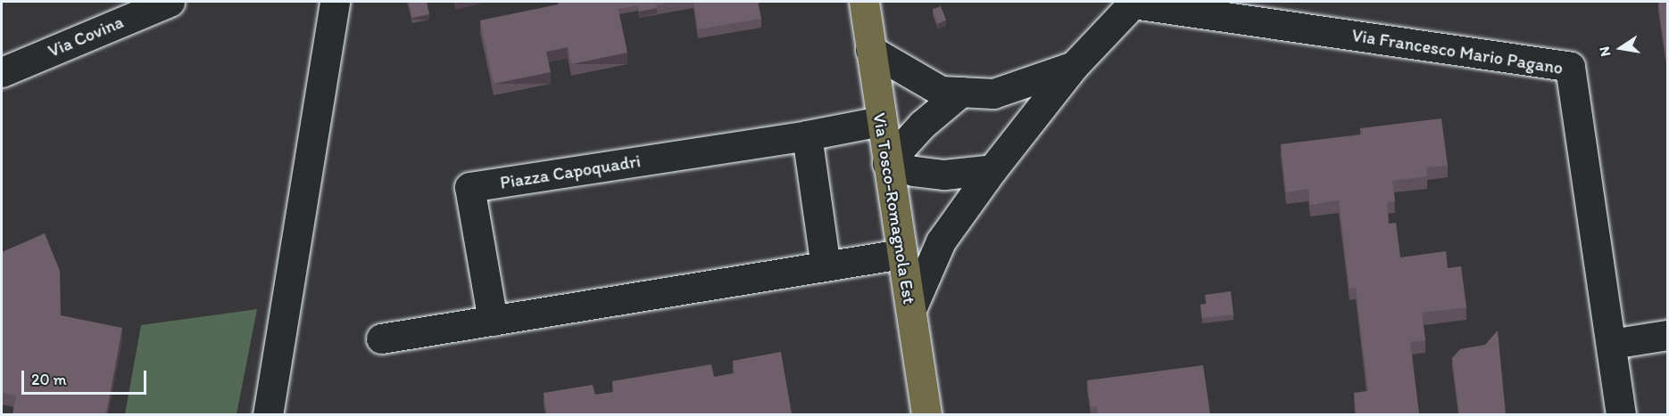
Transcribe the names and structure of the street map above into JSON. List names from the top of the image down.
{
  "streets": {
    "main road": ["Via Tosco-Romagnola Est"],
    "street": ["Via Covina", "Via Francesco Mario Pagano", "Piazza Capoquadri"]
  },
  "crossings": [
    ["Piazza Capoquadri", "Via Tosco-Romagnola Est"]
  ],
  "scale_bar": "20 m",
  "north": "left"
}
